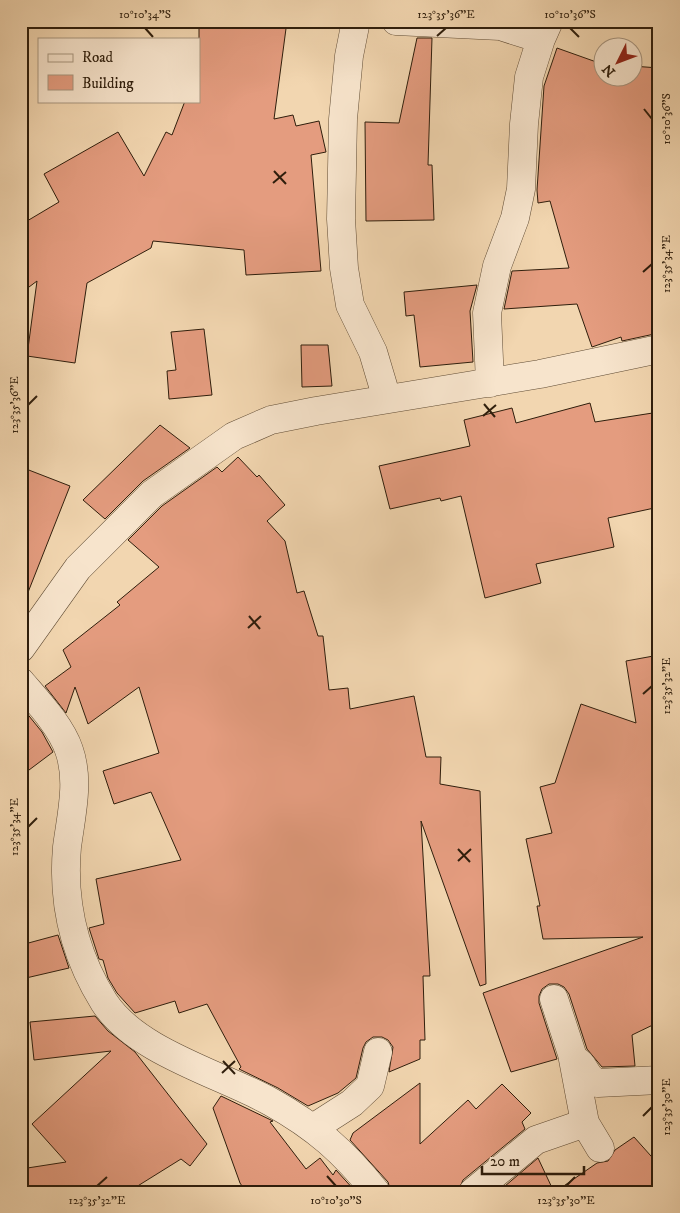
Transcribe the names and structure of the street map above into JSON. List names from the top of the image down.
{
  "legend": ["Road", "Building"],
  "scale_bar": "20 m",
  "north": "bottom left",
  "coordinates": [
    "10°10'34\"S",
    "123°35'36\"E",
    "10°10'36\"S",
    "123°35'34\"E",
    "123°35'32\"E",
    "123°35'30\"E",
    "10°10'30\"S"
  ]
}
